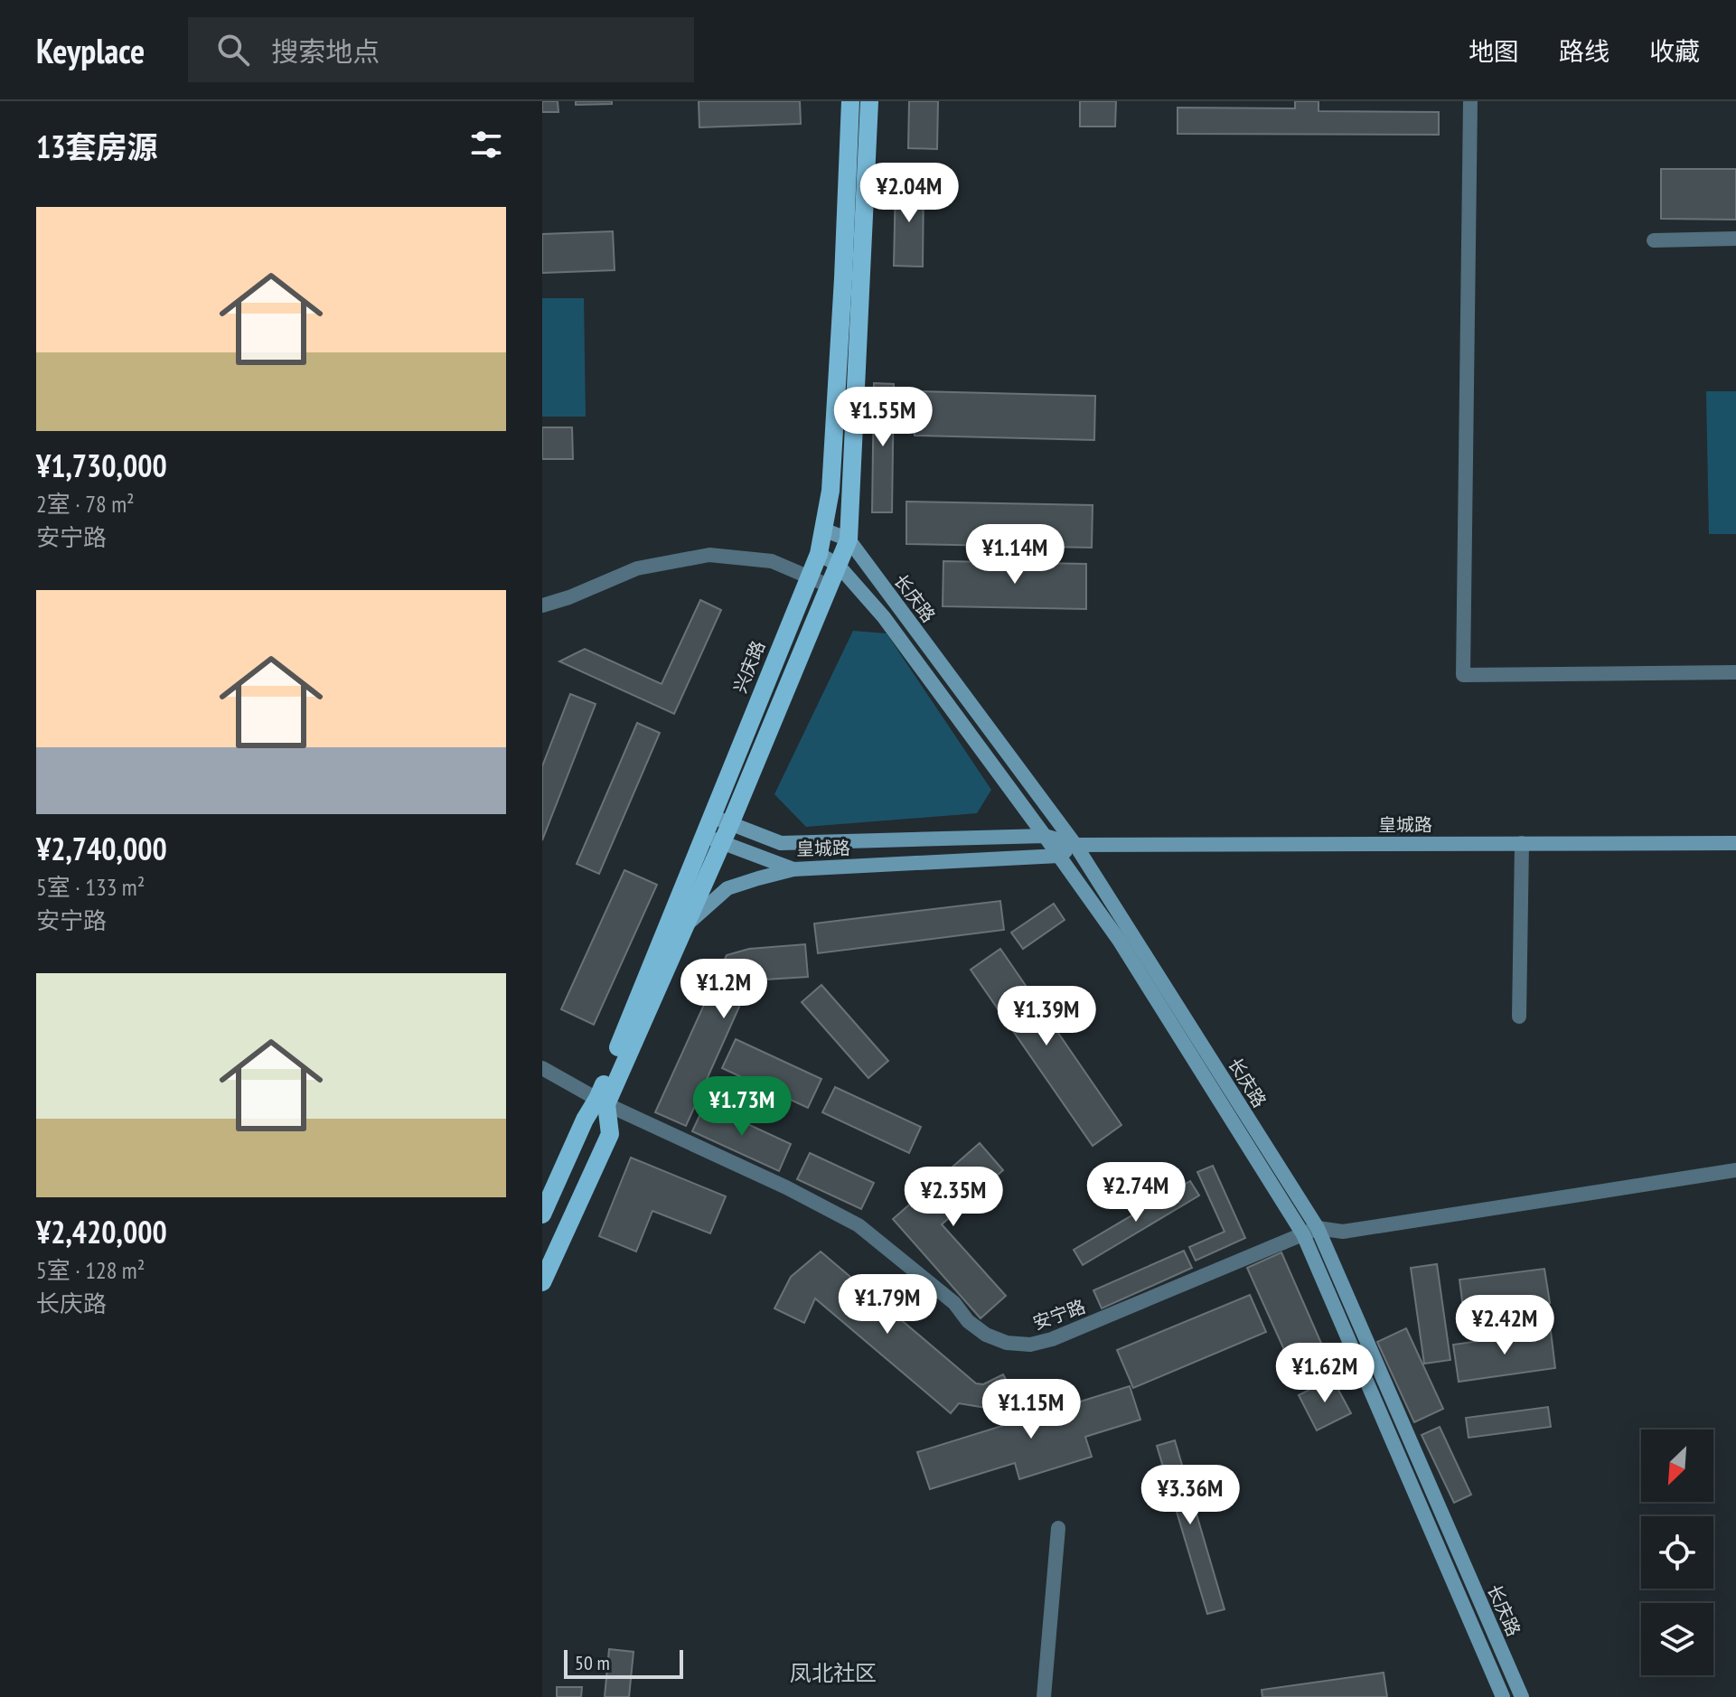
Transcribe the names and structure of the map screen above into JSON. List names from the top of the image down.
{
  "streets": {
    "main road": ["长庆路", "兴庆路", "皇城路"],
    "street": ["安宁路"]
  },
  "crossings": [
    ["长庆路", "兴庆路"],
    ["长庆路", "皇城路"],
    ["长庆路", "安宁路"],
    ["兴庆路", "皇城路"],
    ["兴庆路", "安宁路"]
  ],
  "districts": ["凤北社区"],
  "scale_bar": "50 m",
  "north": "bottom left",
  "page": {
    "header": "Keyplace",
    "search": "搜索地点",
    "nav": ["地图", "路线", "收藏"],
    "heading": "13套房源",
    "price": [
      "¥2.04M",
      "¥1.55M",
      "¥1.14M",
      "¥1.2M",
      "¥1.39M",
      "¥1.73M",
      "¥2.74M",
      "¥2.35M",
      "¥1.79M",
      "¥2.42M",
      "¥1.62M",
      "¥1.15M",
      "¥3.36M"
    ],
    "list": [
      {
        "name": "¥1,730,000",
        "note": "2室 · 78 m² · 安宁路"
      },
      {
        "name": "¥2,740,000",
        "note": "5室 · 133 m² · 安宁路"
      },
      {
        "name": "¥2,420,000",
        "note": "5室 · 128 m² · 长庆路"
      }
    ],
    "scale": "50 m"
  }
}
